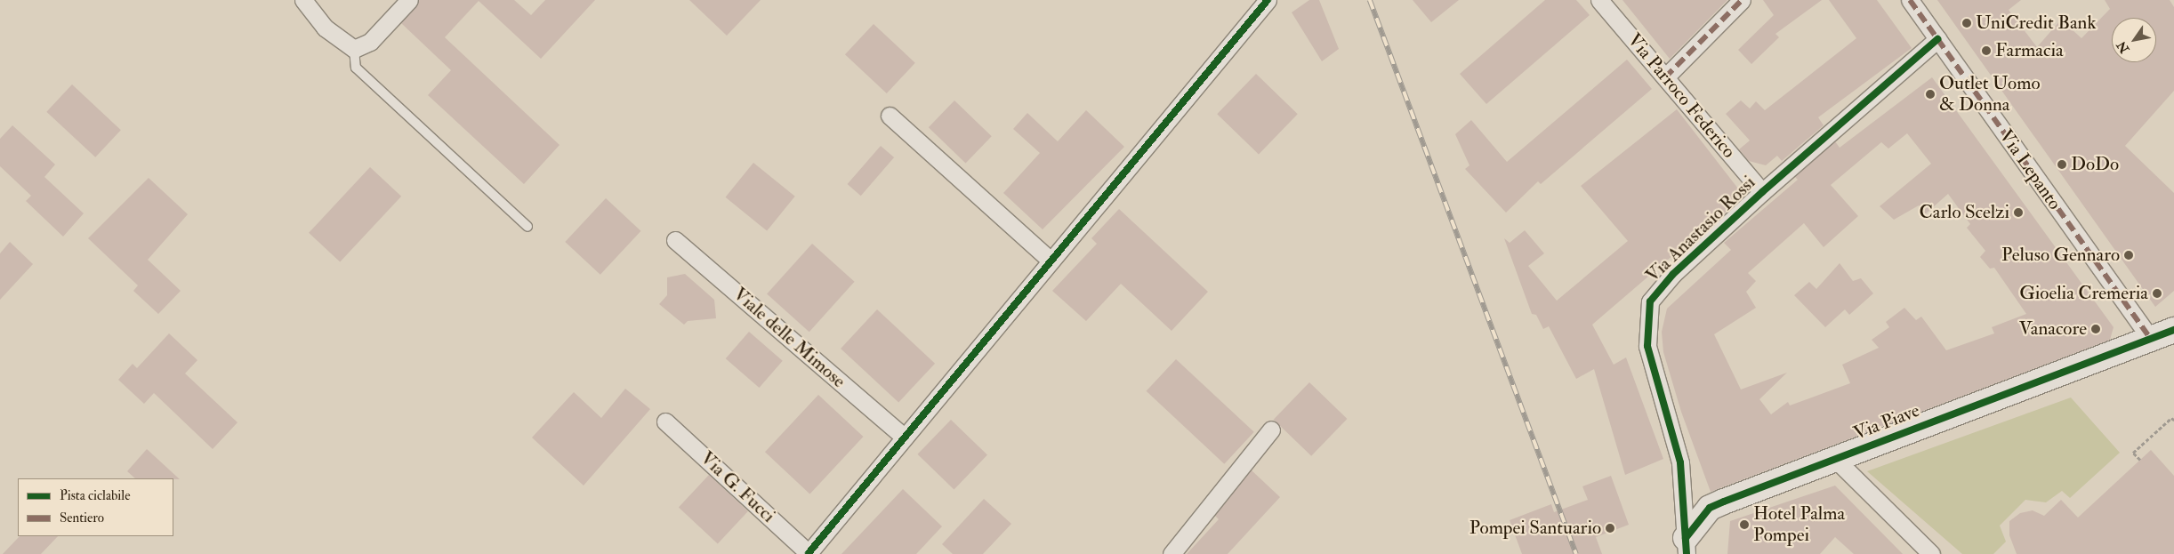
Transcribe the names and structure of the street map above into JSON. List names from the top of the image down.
{
  "streets": {
    "street": [
      "Via Parroco Federico",
      "Via Lepanto",
      "Via Anastasio Rossi",
      "Viale delle Mimose",
      "Via Piave",
      "Via G. Fucci"
    ]
  },
  "crossings": [
    ["Via Parroco Federico", "Via Anastasio Rossi"],
    ["Via Lepanto", "Via Anastasio Rossi"],
    ["Via Lepanto", "Via Piave"],
    ["Via Anastasio Rossi", "Via Piave"]
  ],
  "places": [
    "UniCredit Bank",
    "Farmacia",
    "Outlet Uomo & Donna",
    "DoDo",
    "Carlo Scelzi",
    "Peluso Gennaro",
    "Gioelia Cremeria",
    "Vanacore",
    "Hotel Palma Pompei",
    "Pompei Santuario"
  ],
  "legend": ["Pista ciclabile", "Sentiero"],
  "north": "bottom left"
}
